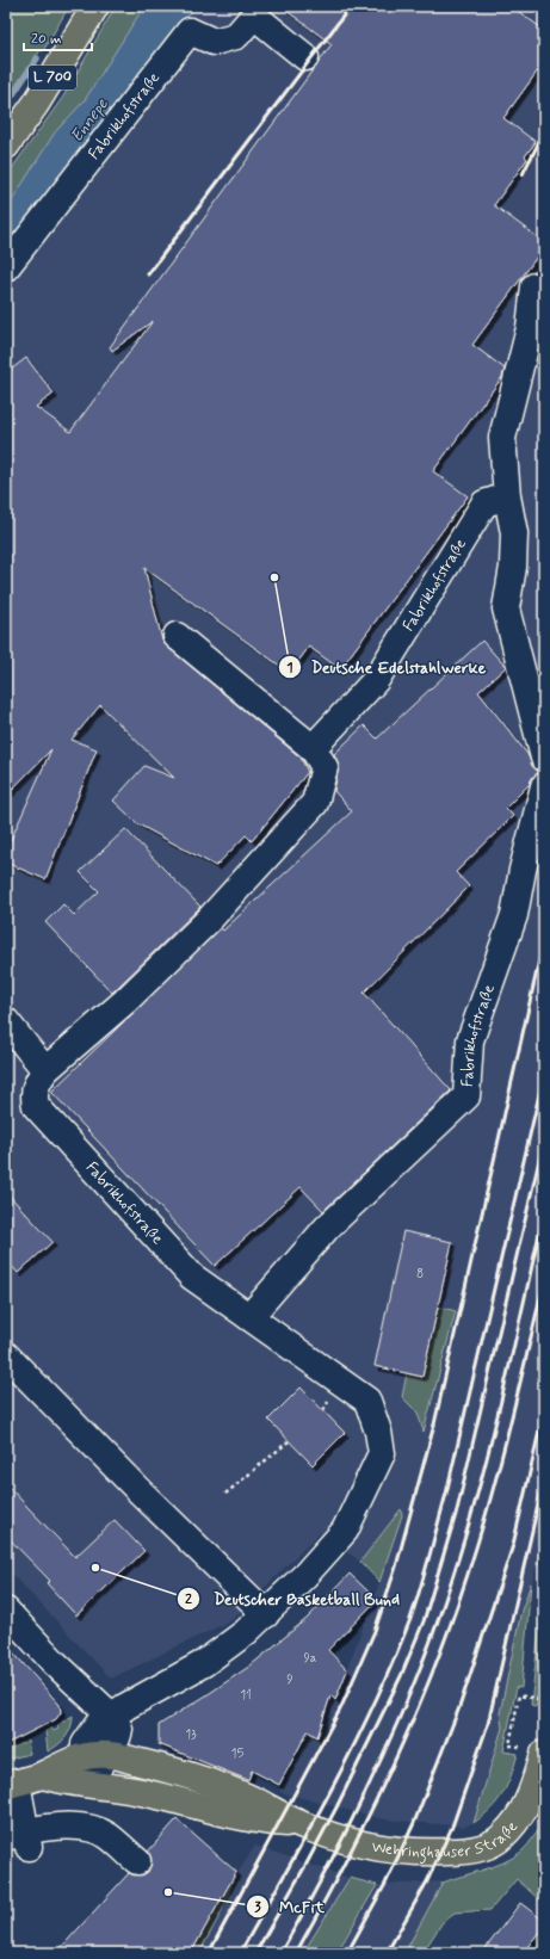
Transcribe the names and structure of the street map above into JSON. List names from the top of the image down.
{
  "streets": {
    "main road": ["L 700", "Wehringhauser Straße"],
    "street": ["Fabrikhofstraße"]
  },
  "water": ["Ennepe"],
  "places": ["Deutsche Edelstahlwerke", "Deutscher Basketball Bund", "McFit"],
  "house_numbers": [
    "8",
    "9a",
    "9",
    "11",
    "13",
    "15"
  ],
  "scale_bar": "20 m"
}
